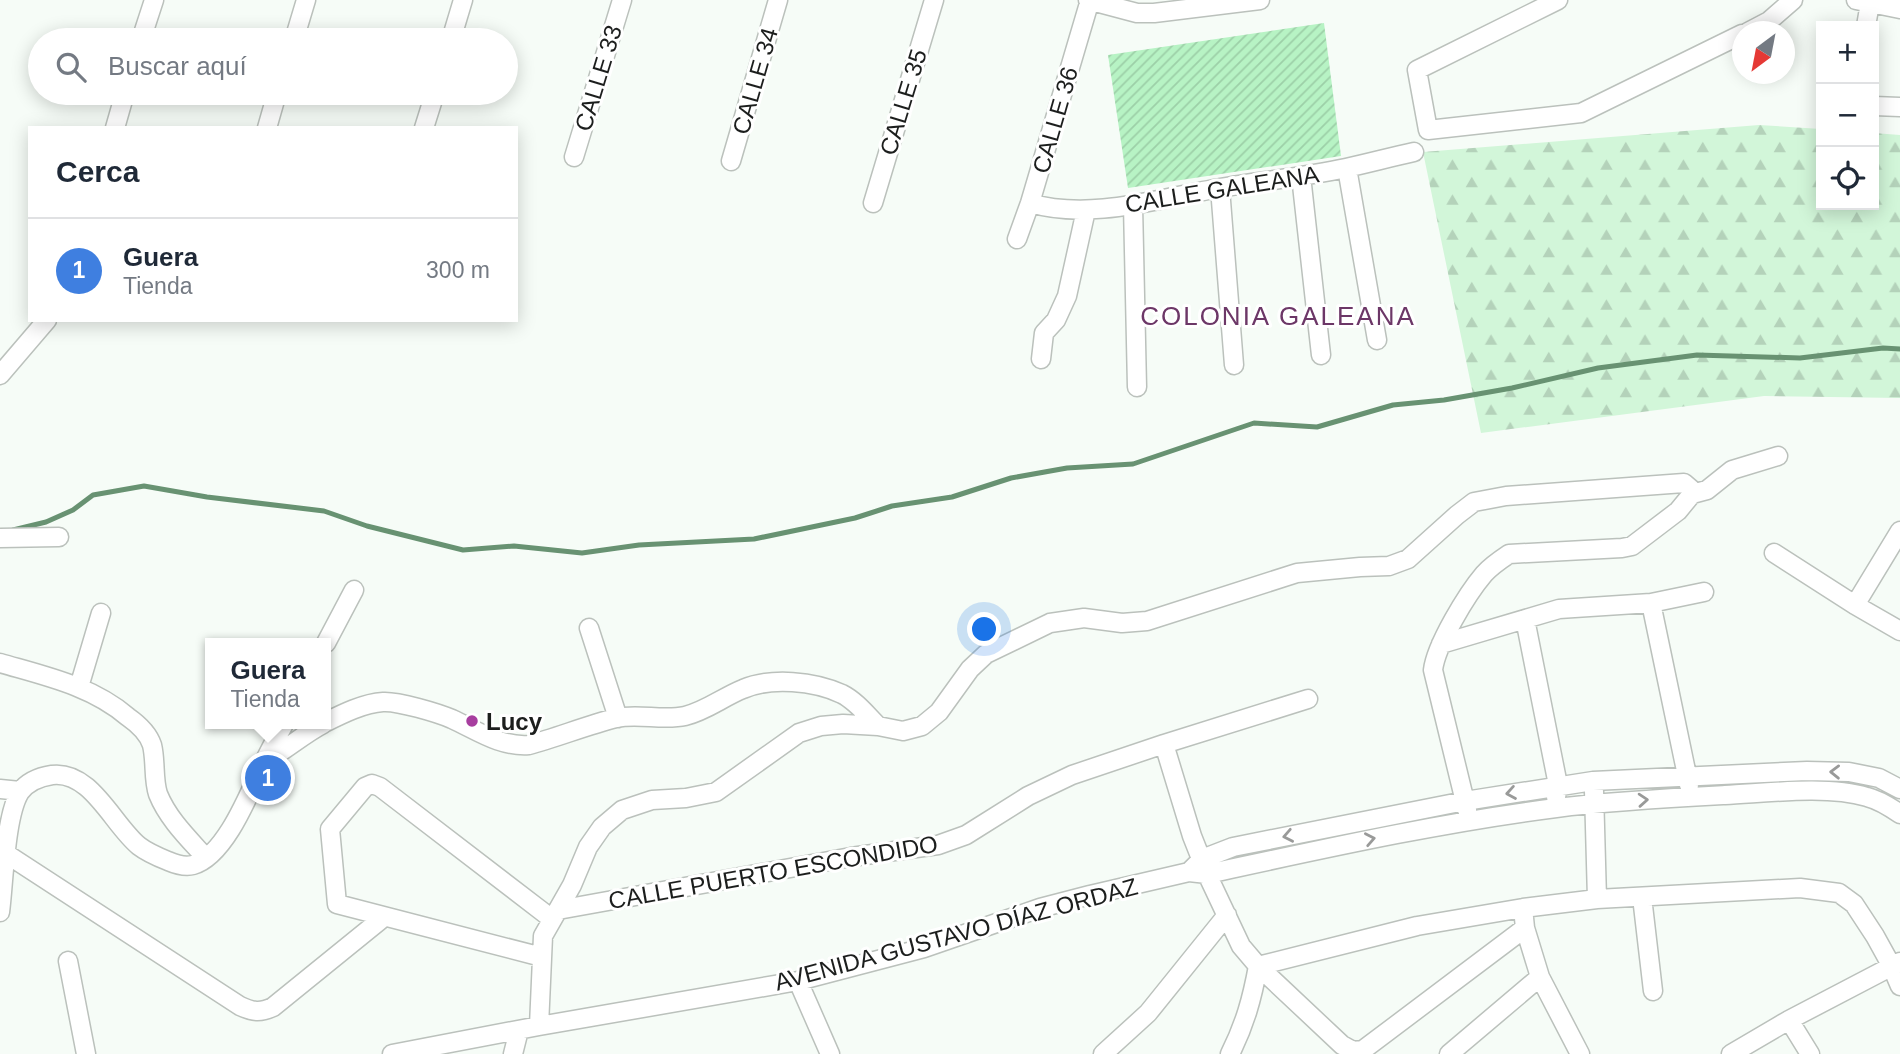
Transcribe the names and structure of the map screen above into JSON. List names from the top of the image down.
{
  "streets": {
    "street": [
      "CALLE 33",
      "CALLE 34",
      "CALLE 35",
      "CALLE 36",
      "CALLE GALEANA",
      "CALLE PUERTO ESCONDIDO",
      "AVENIDA GUSTAVO DÍAZ ORDAZ"
    ]
  },
  "crossings": [
    ["CALLE 36", "CALLE GALEANA"]
  ],
  "districts": ["COLONIA GALEANA"],
  "places": ["Lucy"],
  "north": "bottom left",
  "page": {
    "map_buttons": ["+", "−"],
    "search": "Buscar aquí",
    "heading": "Cerca",
    "list": [
      {
        "mark": "1",
        "name": "Guera",
        "note": "Tienda",
        "value": "300 m"
      }
    ],
    "popup": ["Guera", "Tienda"],
    "pins": "1"
  }
}
